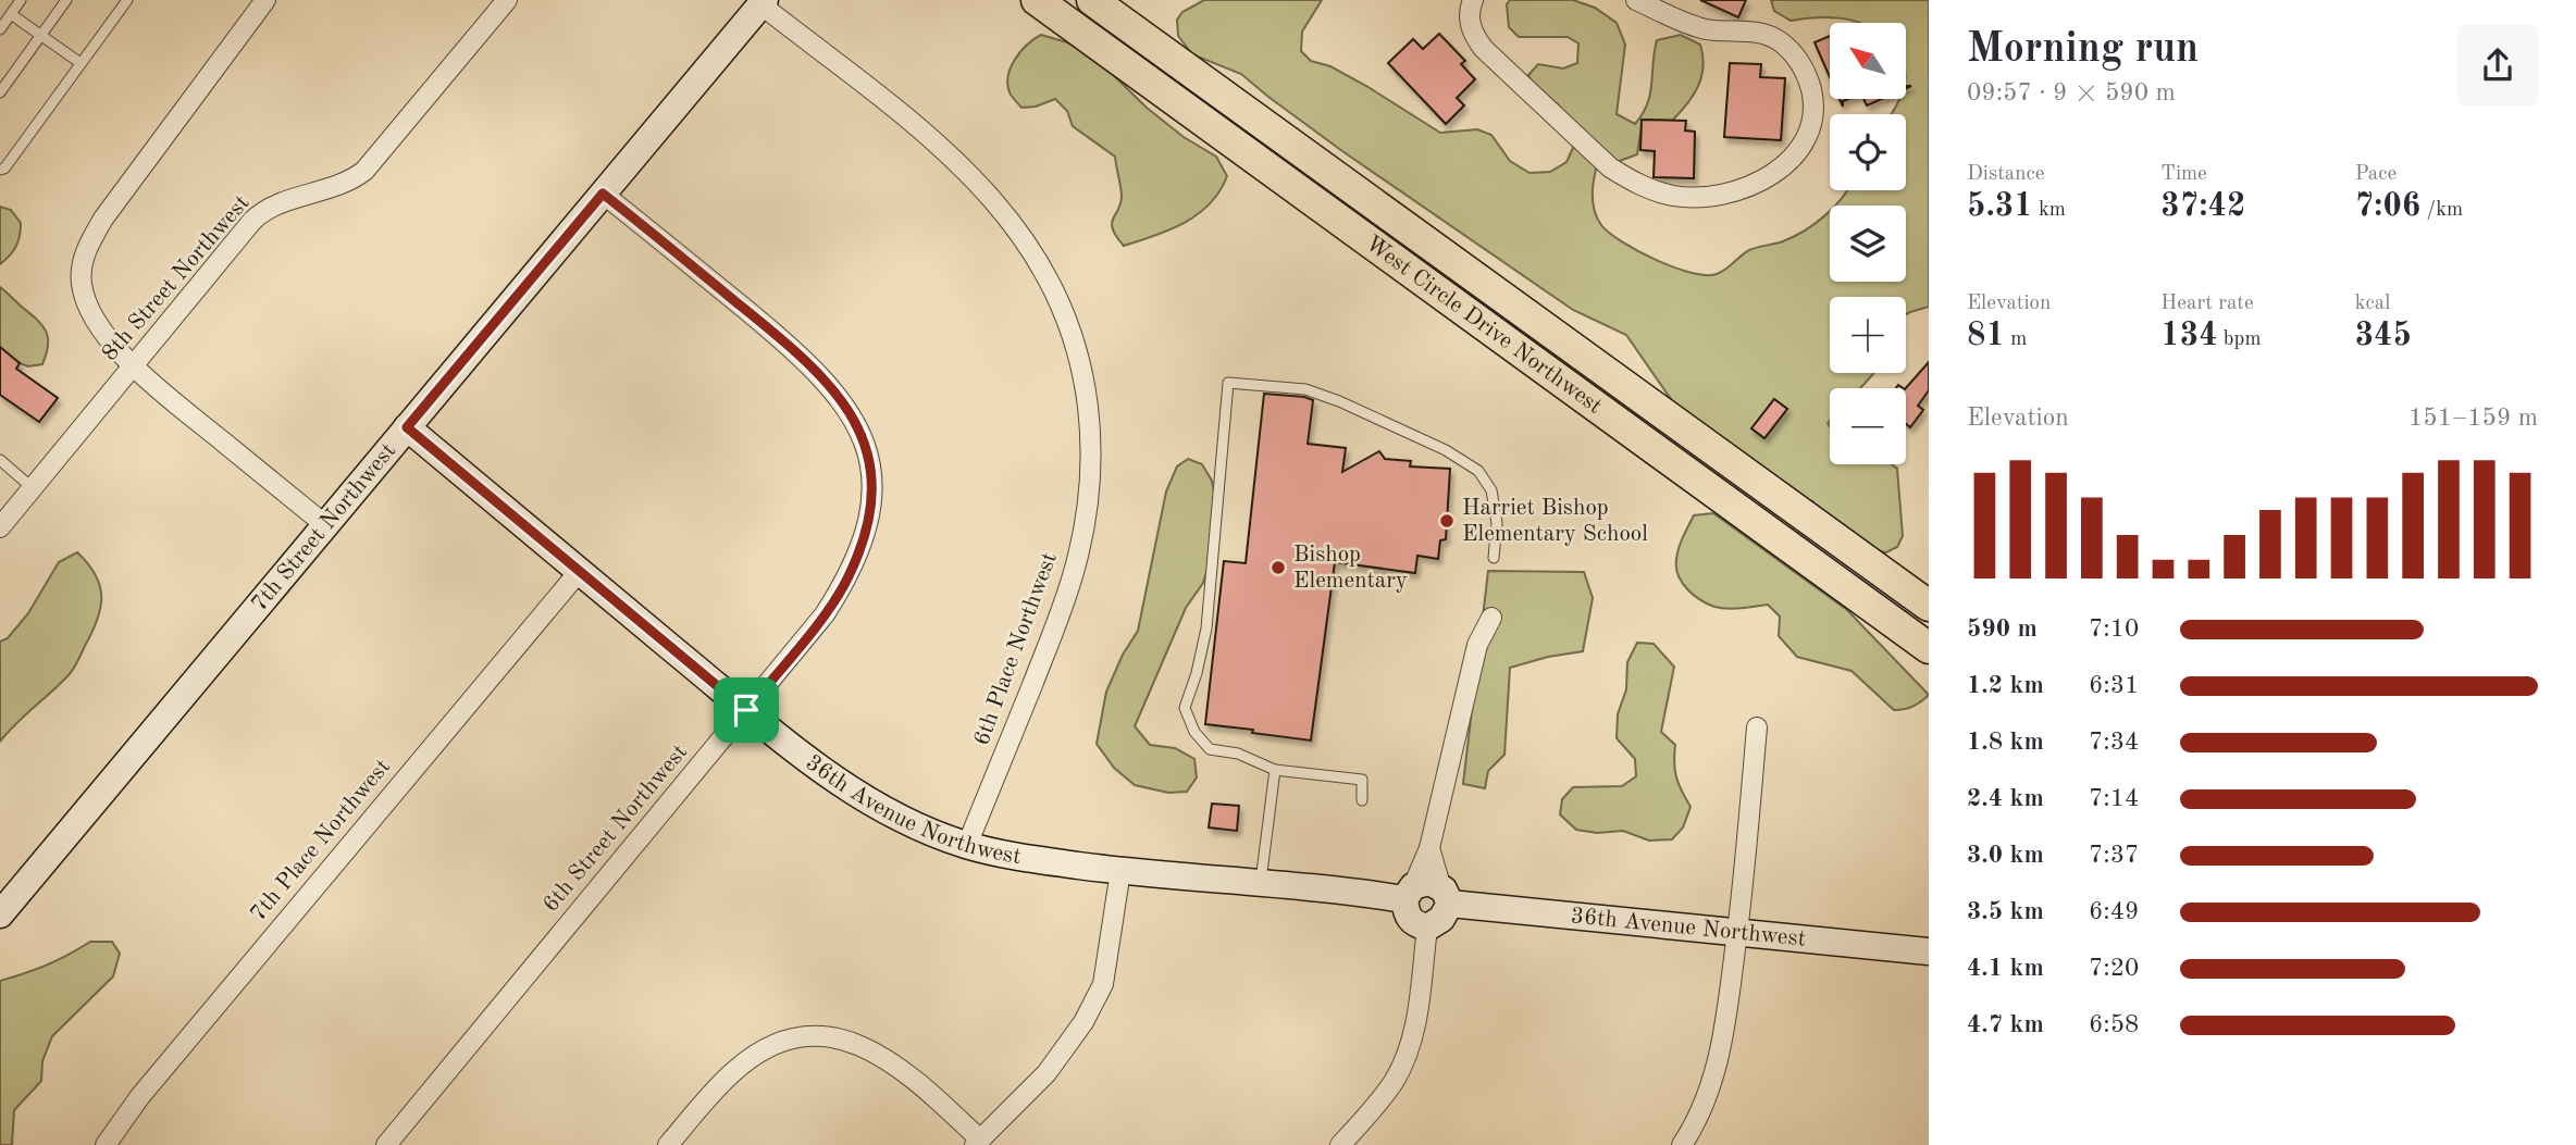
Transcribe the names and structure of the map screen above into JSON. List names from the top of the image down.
{
  "streets": {
    "main road": ["West Circle Drive Northwest"],
    "street": [
      "8th Street Northwest",
      "7th Street Northwest",
      "6th Place Northwest",
      "36th Avenue Northwest",
      "6th Street Northwest",
      "7th Place Northwest"
    ]
  },
  "crossings": [
    ["7th Street Northwest", "6th Place Northwest"],
    ["7th Street Northwest", "36th Avenue Northwest"],
    ["7th Street Northwest", "6th Street Northwest"],
    ["6th Place Northwest", "36th Avenue Northwest"],
    ["36th Avenue Northwest", "6th Street Northwest"],
    ["36th Avenue Northwest", "7th Place Northwest"]
  ],
  "places": ["Harriet Bishop Elementary School", "Bishop Elementary"],
  "north": "top left",
  "page": {
    "heading": ["Morning run", "09:57 · 9 × 590 m"],
    "map_buttons": ["+", "−"],
    "stats": [
      ["Distance", "5.31 km"],
      ["Time", "37:42"],
      ["Pace", "7:06 /km"],
      ["Elevation", "81 m"],
      ["Heart rate", "134 bpm"],
      ["kcal", "345"]
    ],
    "chart": ["Elevation", "151–159 m"],
    "list": [
      {
        "name": "590 m",
        "note": "7:10"
      },
      {
        "name": "1.2 km",
        "note": "6:31"
      },
      {
        "name": "1.8 km",
        "note": "7:34"
      },
      {
        "name": "2.4 km",
        "note": "7:14"
      },
      {
        "name": "3.0 km",
        "note": "7:37"
      },
      {
        "name": "3.5 km",
        "note": "6:49"
      },
      {
        "name": "4.1 km",
        "note": "7:20"
      },
      {
        "name": "4.7 km",
        "note": "6:58"
      }
    ]
  }
}
